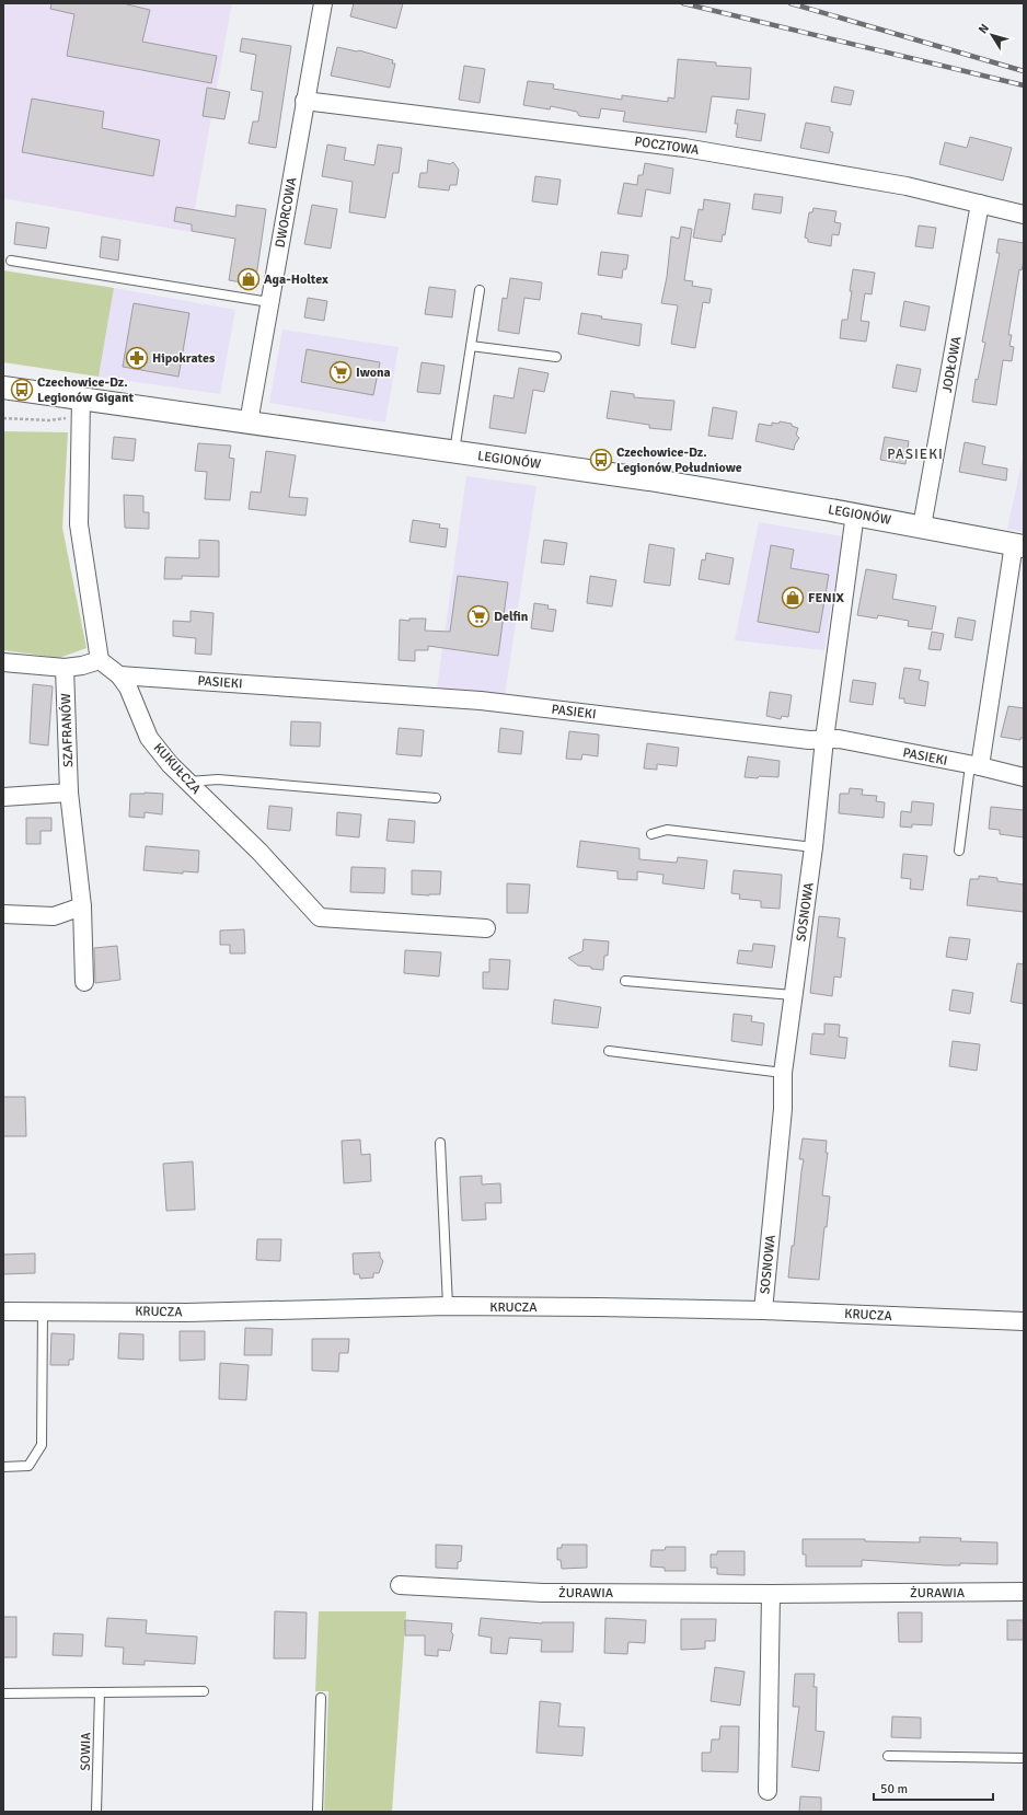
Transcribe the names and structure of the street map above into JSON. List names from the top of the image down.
{
  "streets": {
    "street": [
      "POCZTOWA",
      "DWORCOWA",
      "JODŁOWA",
      "LEGIONÓW",
      "PASIEKI",
      "SZAFRANÓW",
      "KUKUŁCZA",
      "SOSNOWA",
      "KRUCZA",
      "ŻURAWIA"
    ],
    "lane": ["SOWIA"]
  },
  "crossings": [
    ["POCZTOWA", "DWORCOWA"],
    ["POCZTOWA", "JODŁOWA"],
    ["DWORCOWA", "LEGIONÓW"],
    ["JODŁOWA", "LEGIONÓW"],
    ["LEGIONÓW", "PASIEKI"],
    ["LEGIONÓW", "SOSNOWA"],
    ["PASIEKI", "KUKUŁCZA"],
    ["PASIEKI", "SOSNOWA"],
    ["SOSNOWA", "KRUCZA"]
  ],
  "districts": ["PASIEKI"],
  "places": {
    "shop": ["Aga-Holtex", "FENIX"],
    "pharmacy": ["Hipokrates"],
    "supermarket": ["Iwona", "Delfin"],
    "bus stop": ["Czechowice-Dz. Legionów Gigant", "Czechowice-Dz. Legionów Południowe"]
  },
  "scale_bar": "50 m",
  "north": "top left"
}
